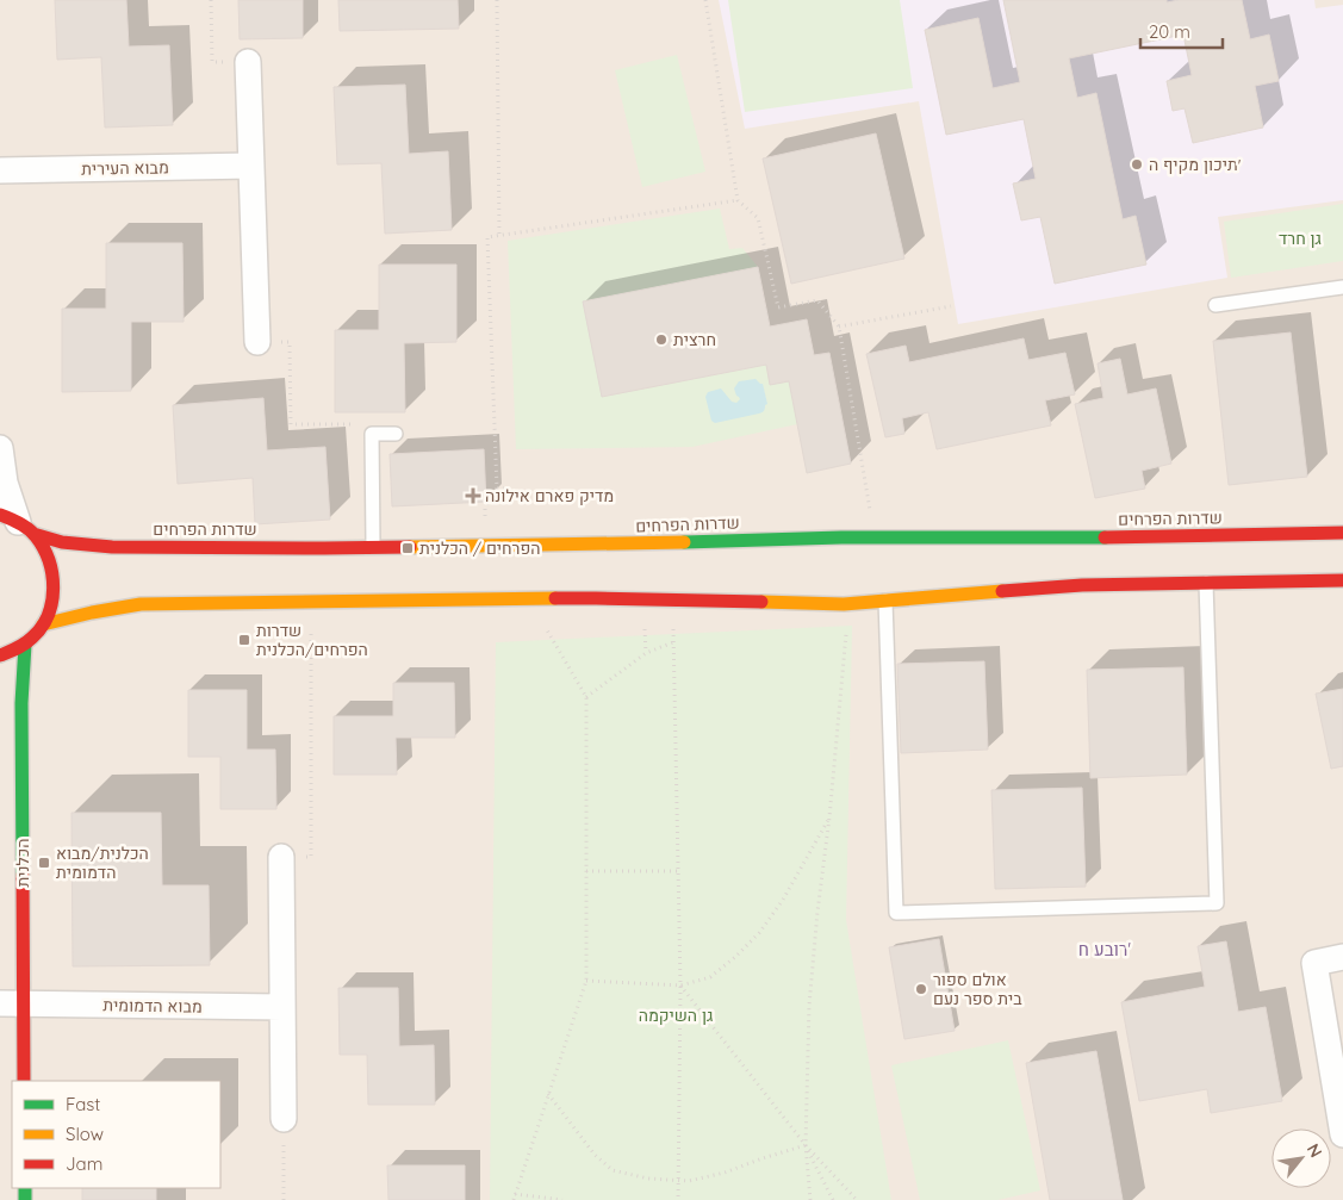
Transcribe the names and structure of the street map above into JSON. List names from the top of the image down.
{
  "streets": {
    "street": [
      "מבוא העירית",
      "שדרות הפרחים",
      "הכלנית",
      "מבוא הדמומית"
    ]
  },
  "crossings": [
    ["הכלנית", "מבוא הדמומית"]
  ],
  "districts": ["רובע ח'"],
  "parks": ["גן חרד", "גן השיקמה"],
  "places": {
    "other": ["תיכון מקיף ה'", "חרצית", "אולם ספור בית ספר נעם"],
    "health": ["מדיק פארם אילונה"],
    "transit": ["הפרחים / הכלנית", "שדרות הפרחים/הכלנית", "הכלנית/מבוא הדמומית"]
  },
  "legend": ["Fast", "Slow", "Jam"],
  "scale_bar": "20 m",
  "north": "top right"
}
